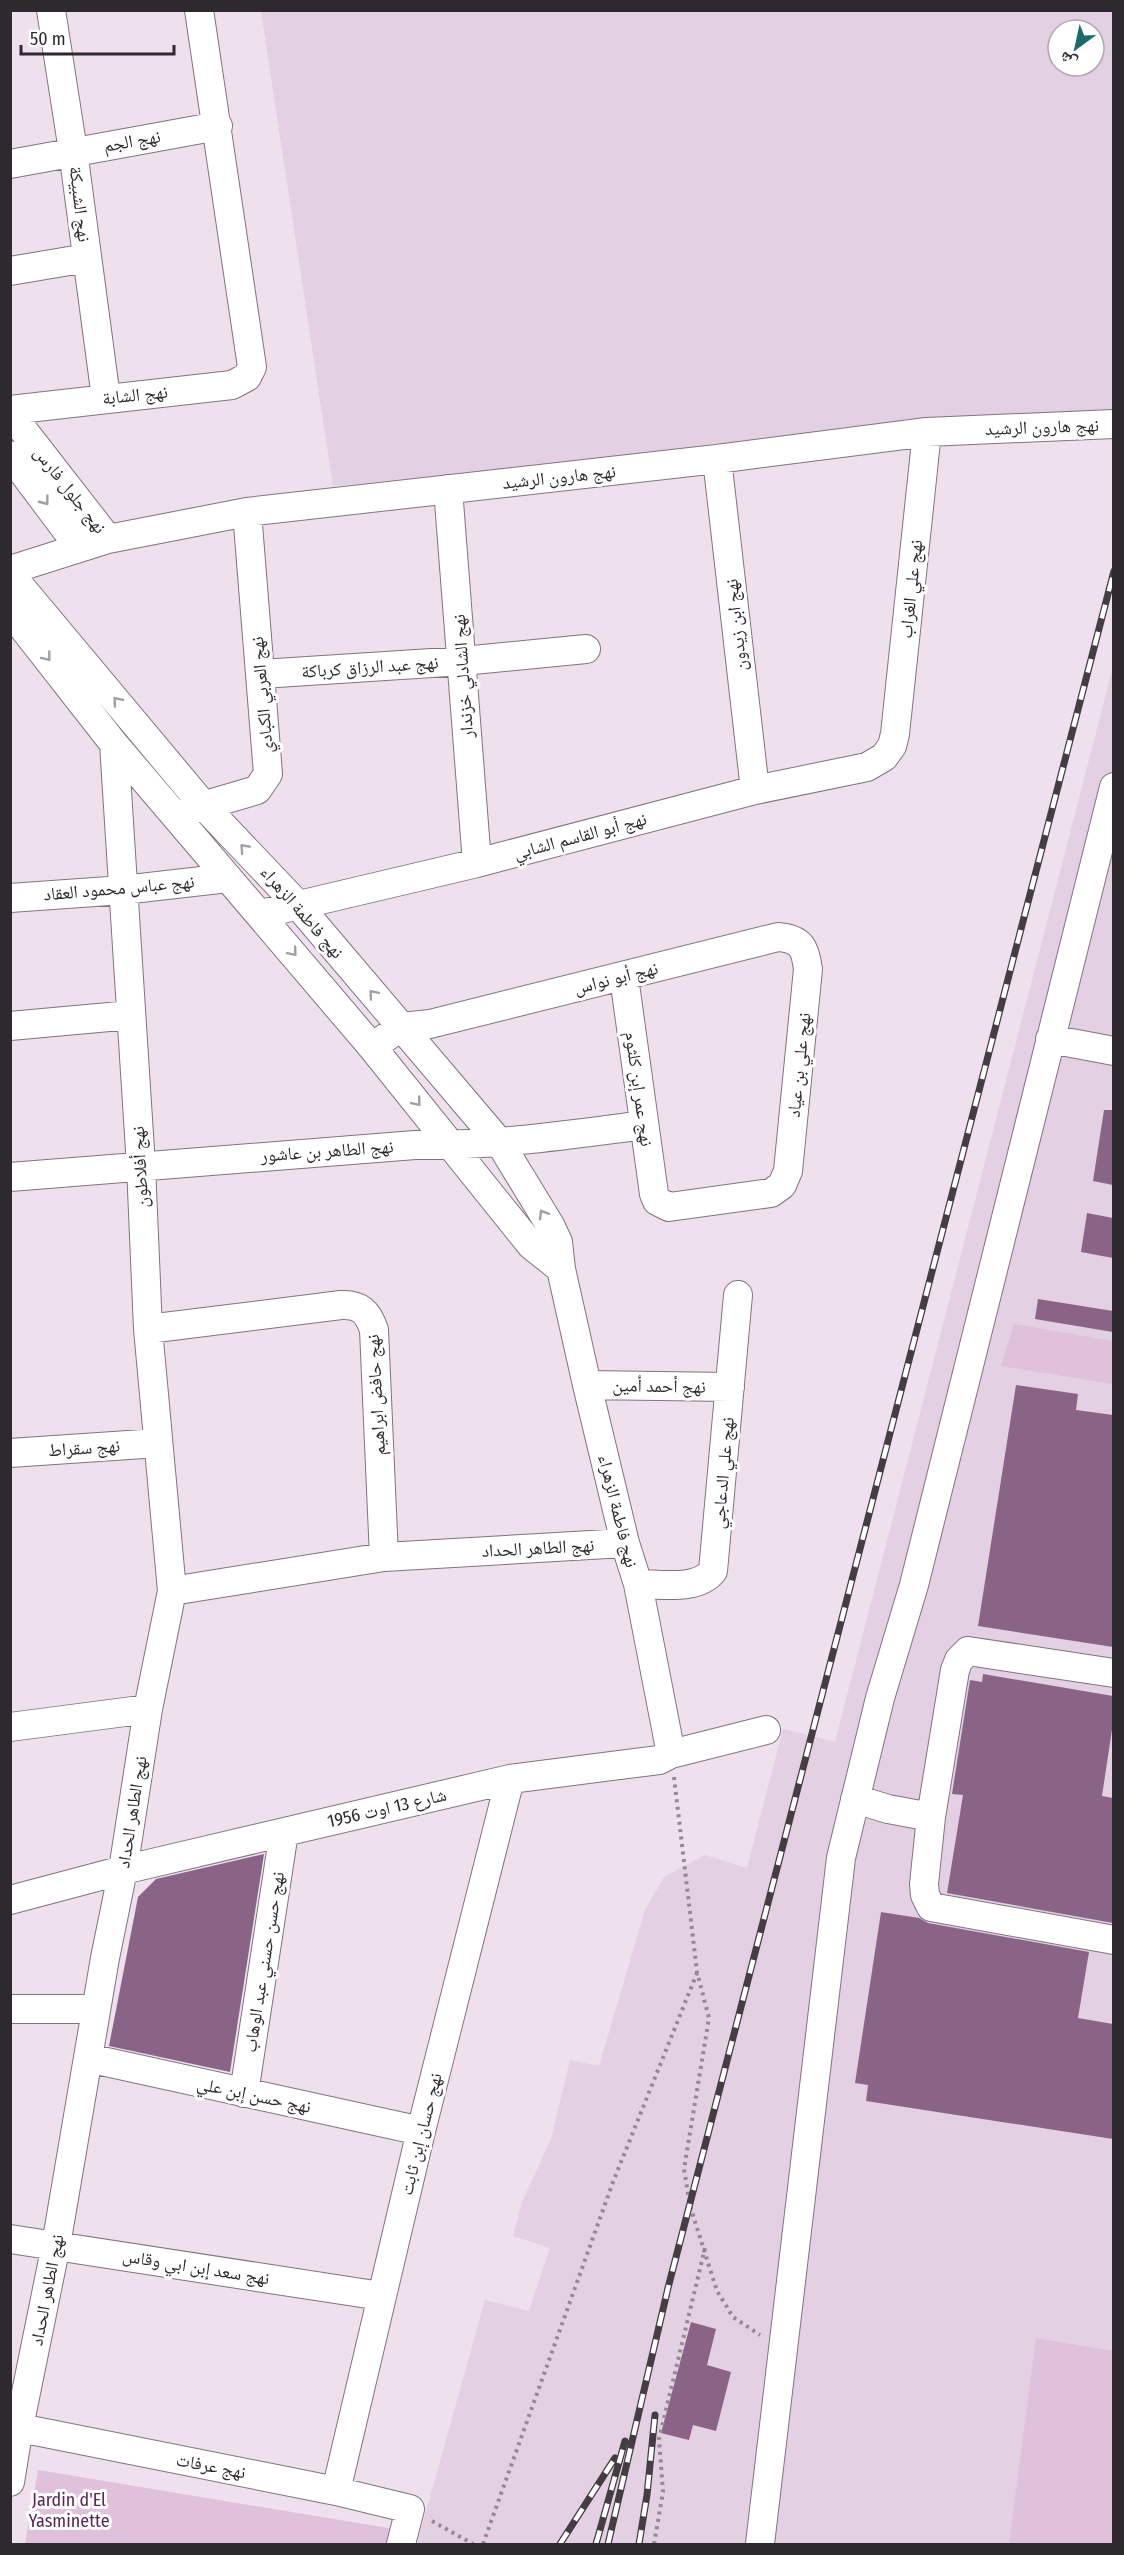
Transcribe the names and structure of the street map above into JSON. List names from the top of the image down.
{
  "streets": {
    "street": [
      "نهج الجم",
      "نهج الشبيكة",
      "نهج الشابة",
      "نهج هارون الرشيد",
      "نهج جلول فارس",
      "نهج علي الغراب",
      "نهج ابن زيدون",
      "نهج عبد الرزاق كرباكة",
      "نهج الشادلي خزندار",
      "نهج العربي الكبادي",
      "نهج أبو القاسم الشابي",
      "نهج عباس محمود العقاد",
      "نهج فاطمة الزهراء",
      "نهج أبو نواس",
      "نهج علي بن عياد",
      "نهج عمر إبن كلثوم",
      "نهج الطاهر بن عاشور",
      "نهج أفلاطون",
      "نهج أحمد أمين",
      "نهج حافض ابراهيم",
      "نهج سقراط",
      "نهج علي الدعاجي",
      "نهج الطاهر الحداد",
      "شارع 13 اوت 1956",
      "نهج حسن حسني عبد الوهاب",
      "نهج حسن إبن علي",
      "نهج حسان إبن ثابت",
      "نهج سعد إبن ابي وقاس",
      "نهج عرفات"
    ]
  },
  "crossings": [
    ["نهج الجم", "نهج الشبيكة"],
    ["نهج الجم", "نهج الشابة"],
    ["نهج الشبيكة", "نهج الشابة"],
    ["نهج الشابة", "نهج جلول فارس"],
    ["نهج هارون الرشيد", "نهج جلول فارس"],
    ["نهج هارون الرشيد", "نهج علي الغراب"],
    ["نهج هارون الرشيد", "نهج ابن زيدون"],
    ["نهج هارون الرشيد", "نهج الشادلي خزندار"],
    ["نهج هارون الرشيد", "نهج العربي الكبادي"],
    ["نهج هارون الرشيد", "نهج فاطمة الزهراء"],
    ["نهج علي الغراب", "نهج أبو القاسم الشابي"],
    ["نهج ابن زيدون", "نهج أبو القاسم الشابي"],
    ["نهج عبد الرزاق كرباكة", "نهج الشادلي خزندار"],
    ["نهج عبد الرزاق كرباكة", "نهج العربي الكبادي"],
    ["نهج الشادلي خزندار", "نهج أبو القاسم الشابي"],
    ["نهج العربي الكبادي", "نهج فاطمة الزهراء"],
    ["نهج أبو القاسم الشابي", "نهج فاطمة الزهراء"],
    ["نهج عباس محمود العقاد", "نهج فاطمة الزهراء"],
    ["نهج عباس محمود العقاد", "نهج أفلاطون"],
    ["نهج فاطمة الزهراء", "نهج أبو نواس"],
    ["نهج فاطمة الزهراء", "نهج الطاهر بن عاشور"],
    ["نهج فاطمة الزهراء", "نهج أفلاطون"],
    ["نهج فاطمة الزهراء", "نهج أحمد أمين"],
    ["نهج فاطمة الزهراء", "نهج علي الدعاجي"],
    ["نهج فاطمة الزهراء", "نهج الطاهر الحداد"],
    ["نهج فاطمة الزهراء", "شارع 13 اوت 1956"],
    ["نهج أبو نواس", "نهج علي بن عياد"],
    ["نهج أبو نواس", "نهج عمر إبن كلثوم"],
    ["نهج علي بن عياد", "نهج عمر إبن كلثوم"],
    ["نهج عمر إبن كلثوم", "نهج الطاهر بن عاشور"],
    ["نهج الطاهر بن عاشور", "نهج أفلاطون"],
    ["نهج أفلاطون", "نهج حافض ابراهيم"],
    ["نهج أفلاطون", "نهج سقراط"],
    ["نهج أفلاطون", "نهج الطاهر الحداد"],
    ["نهج أحمد أمين", "نهج علي الدعاجي"],
    ["نهج حافض ابراهيم", "نهج الطاهر الحداد"],
    ["نهج الطاهر الحداد", "شارع 13 اوت 1956"],
    ["نهج الطاهر الحداد", "نهج حسن إبن علي"],
    ["نهج الطاهر الحداد", "نهج سعد إبن ابي وقاس"],
    ["نهج الطاهر الحداد", "نهج عرفات"],
    ["شارع 13 اوت 1956", "نهج حسن حسني عبد الوهاب"],
    ["شارع 13 اوت 1956", "نهج حسان إبن ثابت"],
    ["نهج حسن حسني عبد الوهاب", "نهج حسن إبن علي"],
    ["نهج حسن إبن علي", "نهج حسان إبن ثابت"],
    ["نهج حسان إبن ثابت", "نهج سعد إبن ابي وقاس"],
    ["نهج حسان إبن ثابت", "نهج عرفات"]
  ],
  "parks": ["Jardin d'El Yasminette"],
  "scale_bar": "50 m",
  "north": "bottom left"
}
